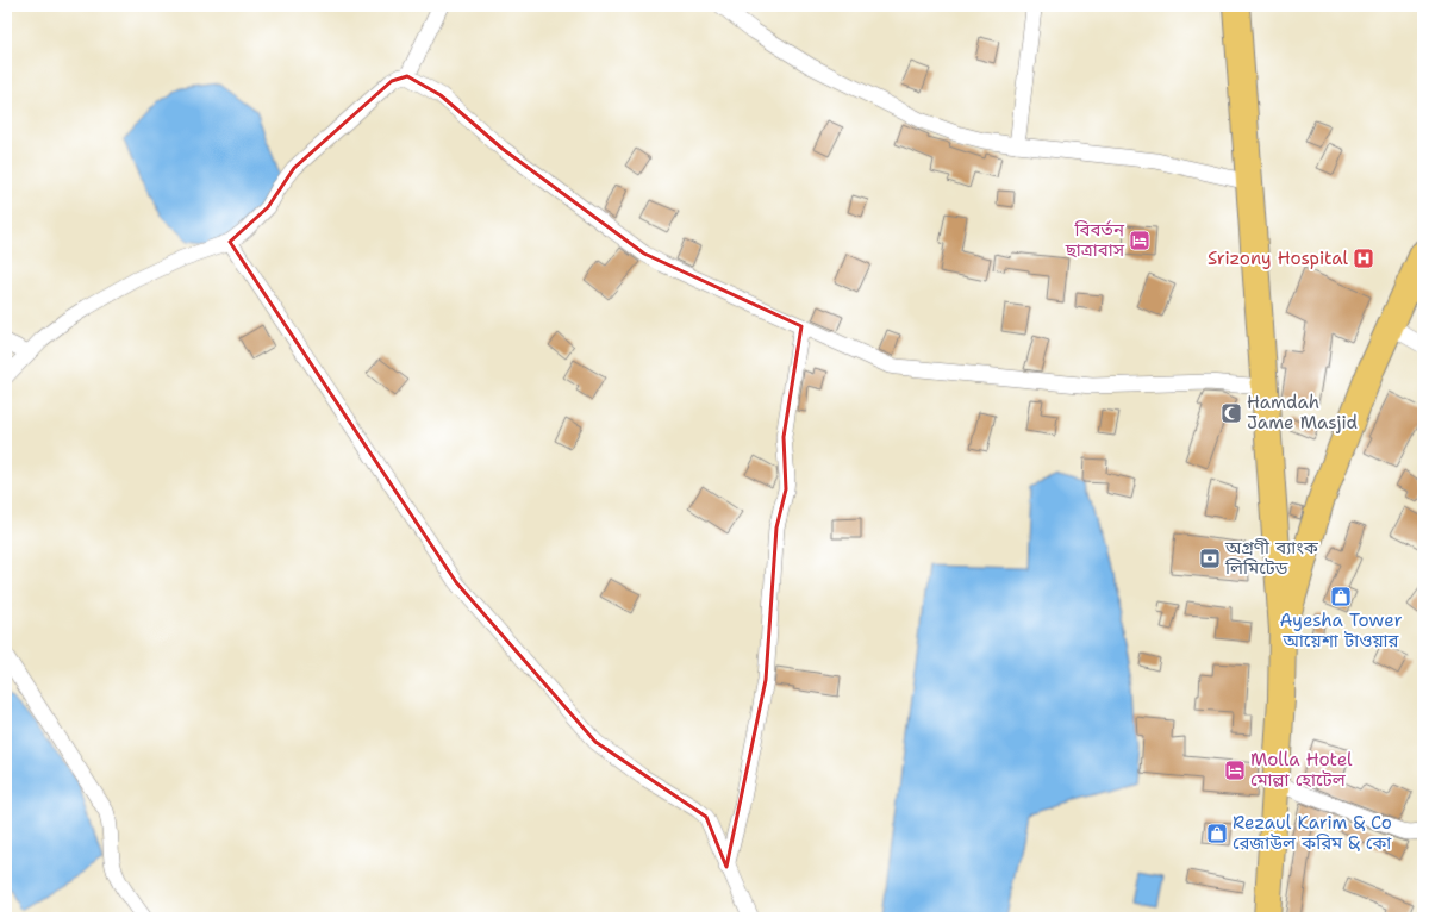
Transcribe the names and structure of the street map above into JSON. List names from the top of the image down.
{
  "places": {
    "hotel": ["বিবর্তন ছাত্রাবাস", "Molla Hotel মোল্লা হোটেল"],
    "hospital": ["Srizony Hospital"],
    "mosque": ["Hamdah Jame Masjid"],
    "bank": ["অগ্রণী ব্যাংক লিমিটেড"],
    "shop": ["Ayesha Tower আয়েশা টাওয়ার", "Rezaul Karim & Co রেজাউল করিম & কো"]
  }
}
